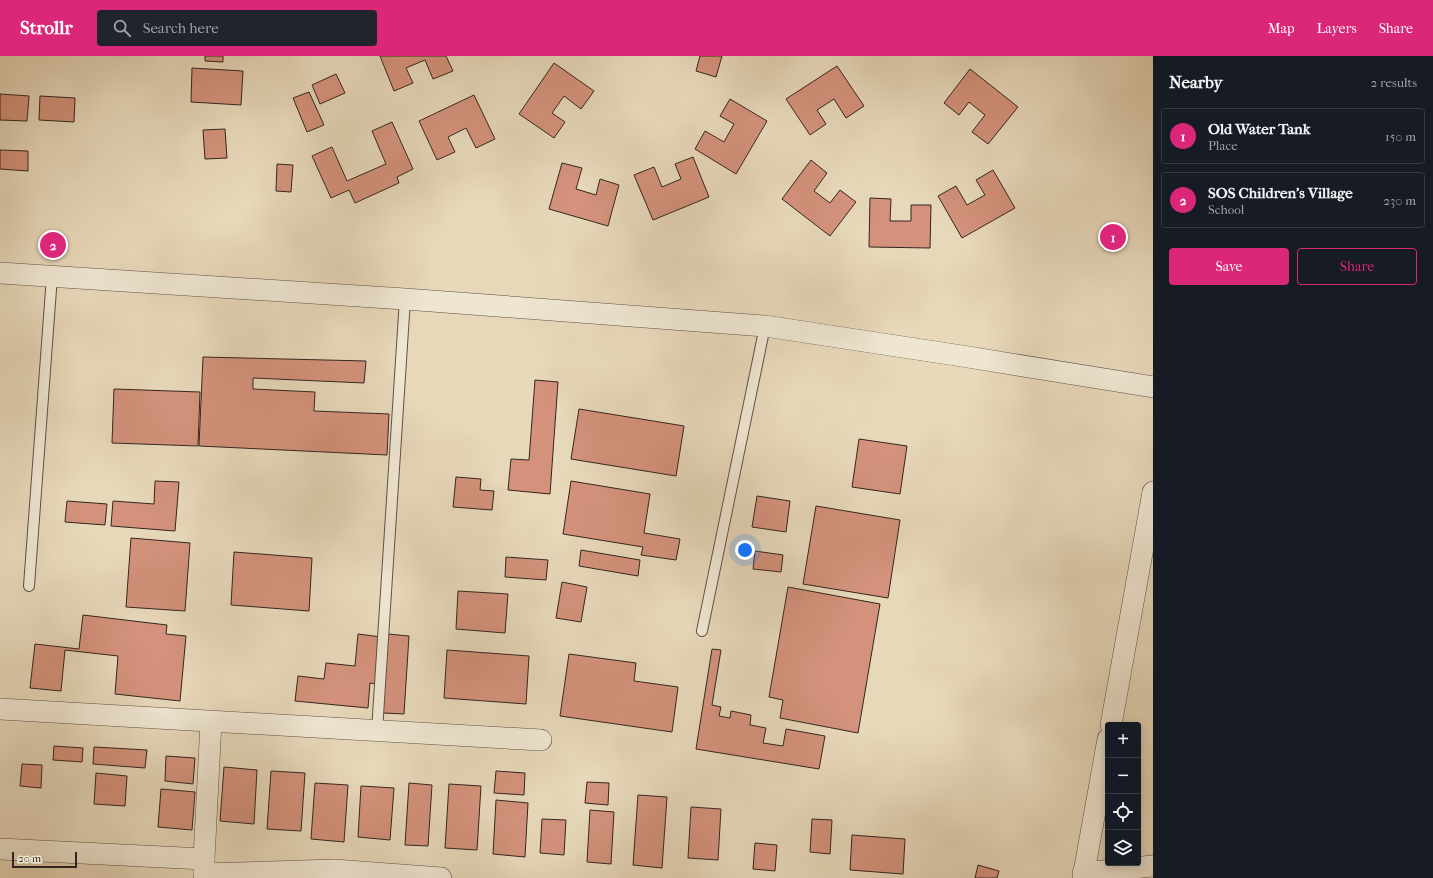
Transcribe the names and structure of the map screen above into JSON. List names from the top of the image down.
{
  "scale_bar": "20 m",
  "page": {
    "header": "Strollr",
    "search": "Search here",
    "nav": ["Map", "Layers", "Share"],
    "heading": ["Nearby", "2 results"],
    "list": [
      {
        "mark": "1",
        "name": "Old Water Tank",
        "note": "Place",
        "value": "150 m"
      },
      {
        "mark": "2",
        "name": "SOS Children's Village",
        "note": "School",
        "value": "230 m"
      }
    ],
    "pins": ["1", "2"],
    "buttons": ["Save", "Share"],
    "map_buttons": ["+", "−"],
    "scale": "20 m"
  }
}
